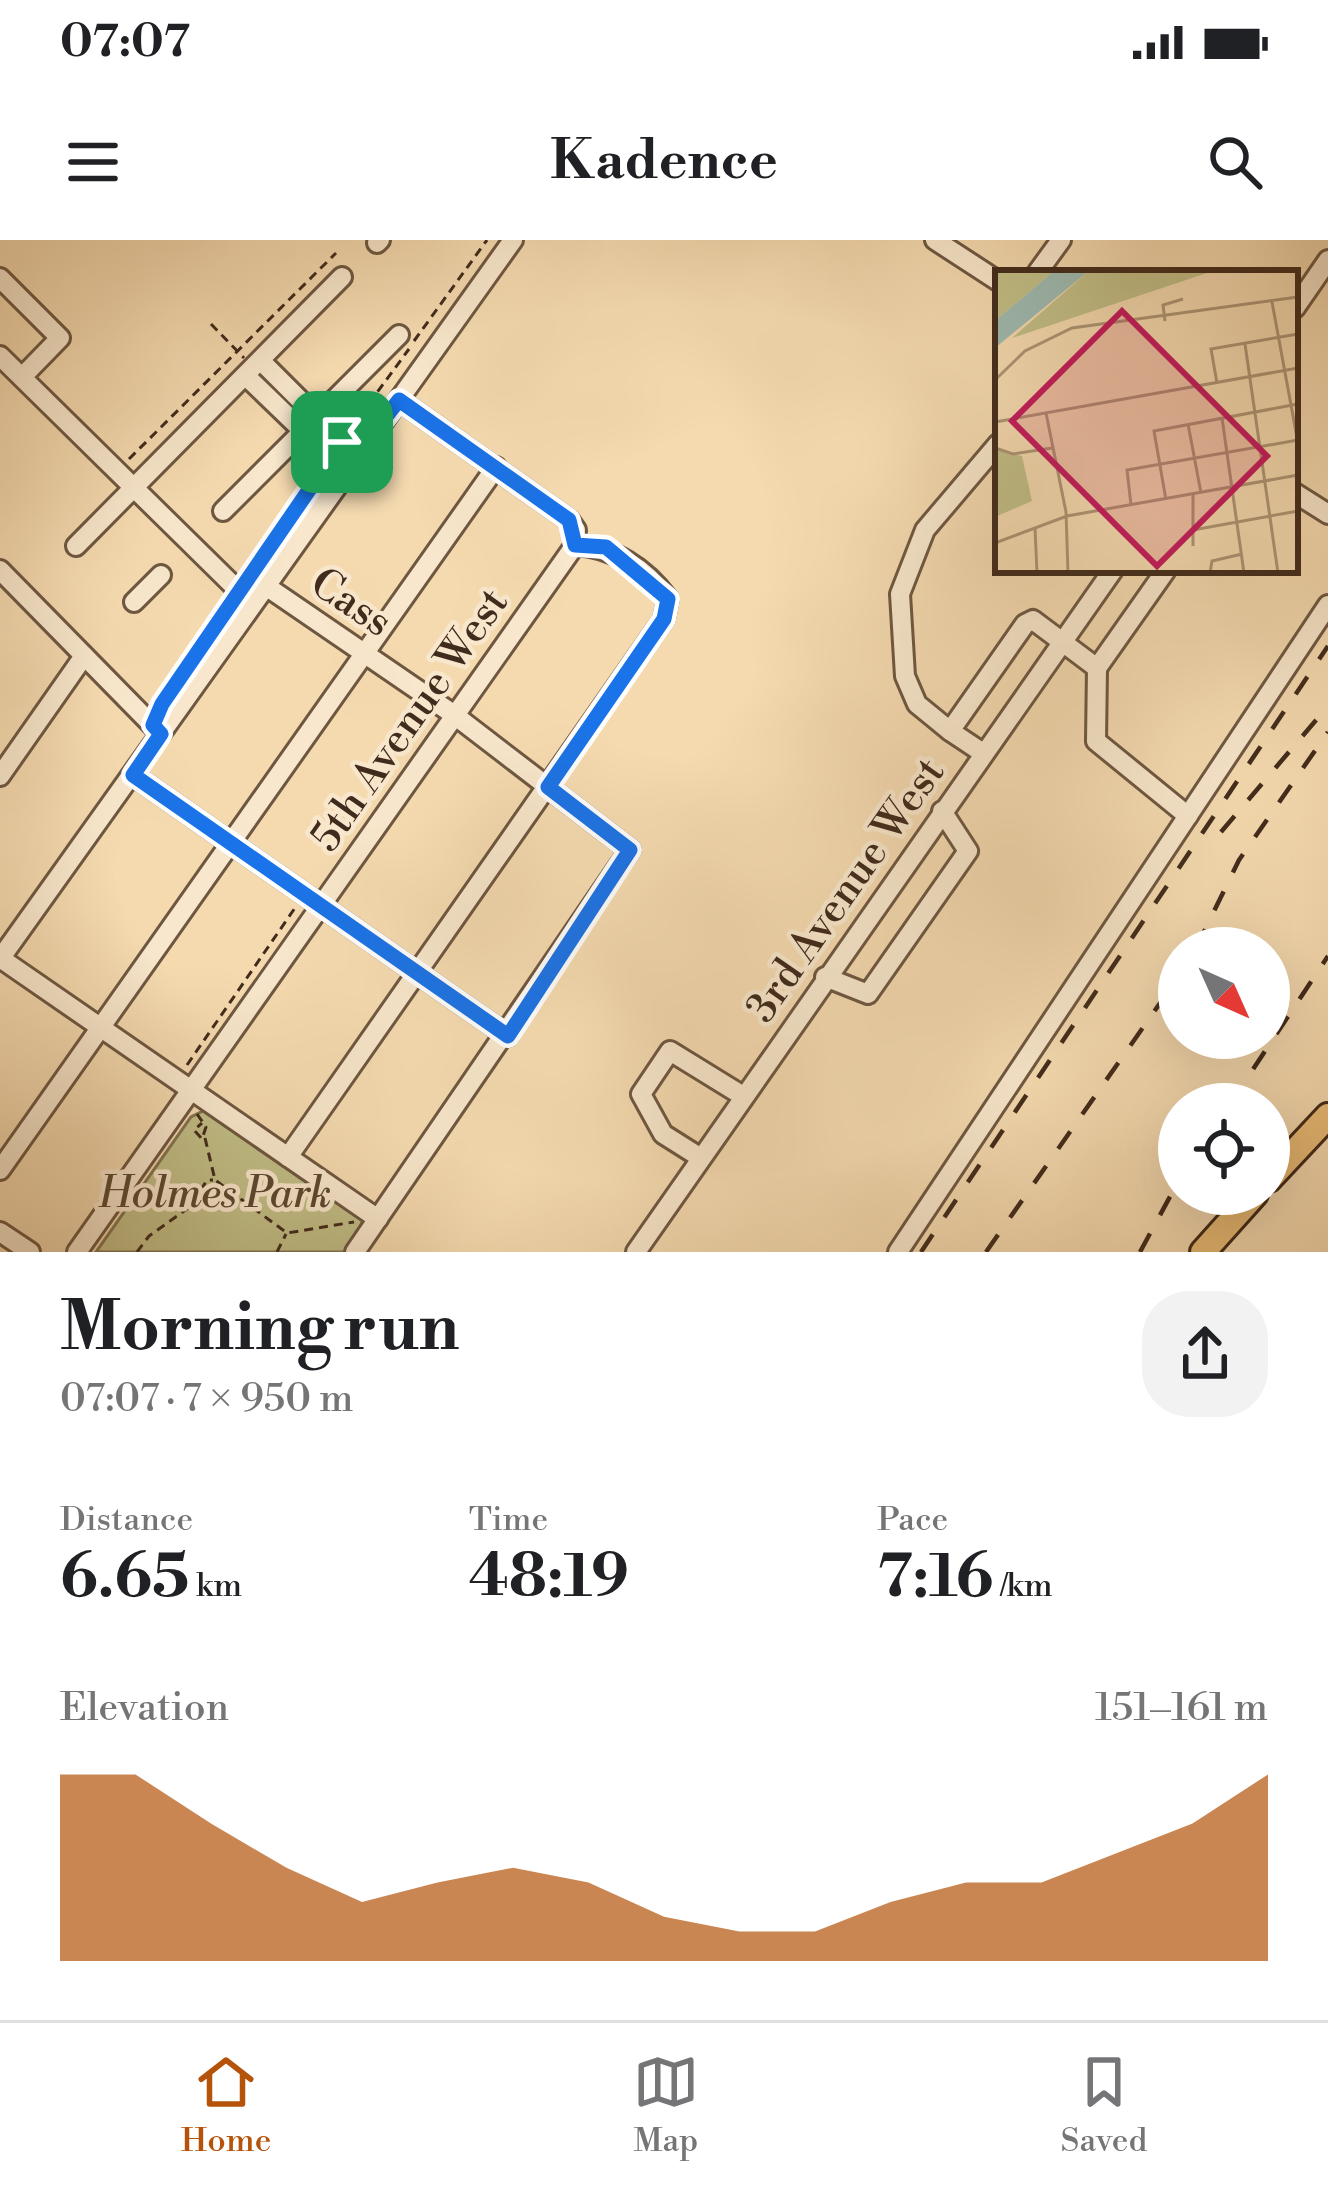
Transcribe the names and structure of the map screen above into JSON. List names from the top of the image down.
{
  "streets": {
    "street": ["Cass", "5th Avenue West", "3rd Avenue West"]
  },
  "crossings": [
    ["Cass", "5th Avenue West"]
  ],
  "parks": ["Holmes Park"],
  "north": "bottom right",
  "page": {
    "status": "07:07",
    "header": "Kadence",
    "heading": ["Morning run", "07:07 · 7 × 950 m"],
    "stats": [
      ["Distance", "6.65 km"],
      ["Time", "48:19"],
      ["Pace", "7:16 /km"]
    ],
    "chart": ["Elevation", "151–161 m"],
    "tabs": ["Home", "Map", "Saved"]
  }
}
